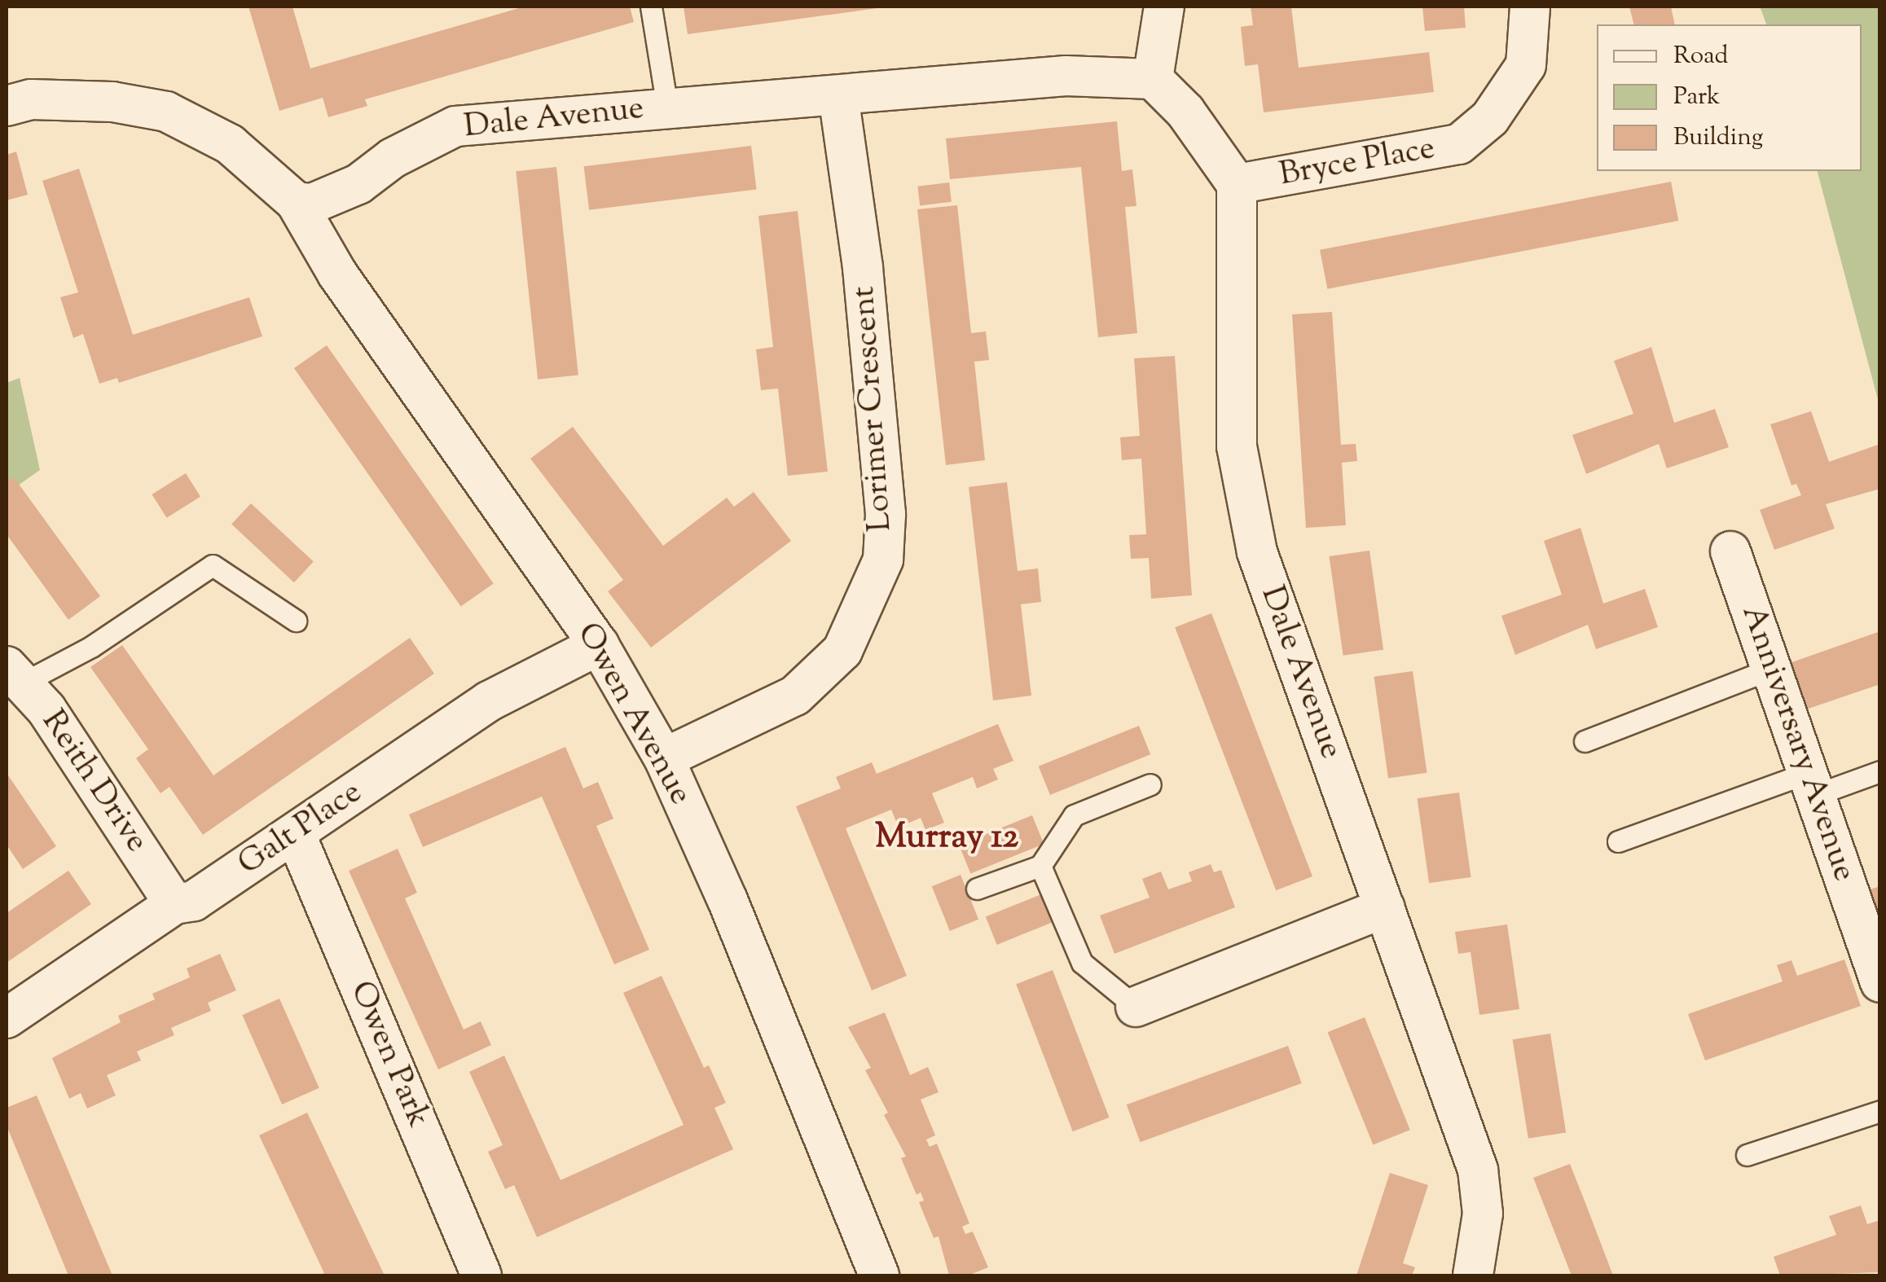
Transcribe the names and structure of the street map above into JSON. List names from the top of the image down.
{
  "streets": {
    "street": [
      "Dale Avenue",
      "Bryce Place",
      "Lorimer Crescent",
      "Owen Avenue",
      "Anniversary Avenue",
      "Reith Drive",
      "Galt Place",
      "Owen Park"
    ]
  },
  "crossings": [
    ["Dale Avenue", "Bryce Place"],
    ["Dale Avenue", "Lorimer Crescent"],
    ["Dale Avenue", "Owen Avenue"],
    ["Lorimer Crescent", "Owen Avenue"],
    ["Owen Avenue", "Galt Place"],
    ["Reith Drive", "Galt Place"],
    ["Galt Place", "Owen Park"]
  ],
  "districts": ["Murray 12"],
  "legend": ["Road", "Park", "Building"]
}
